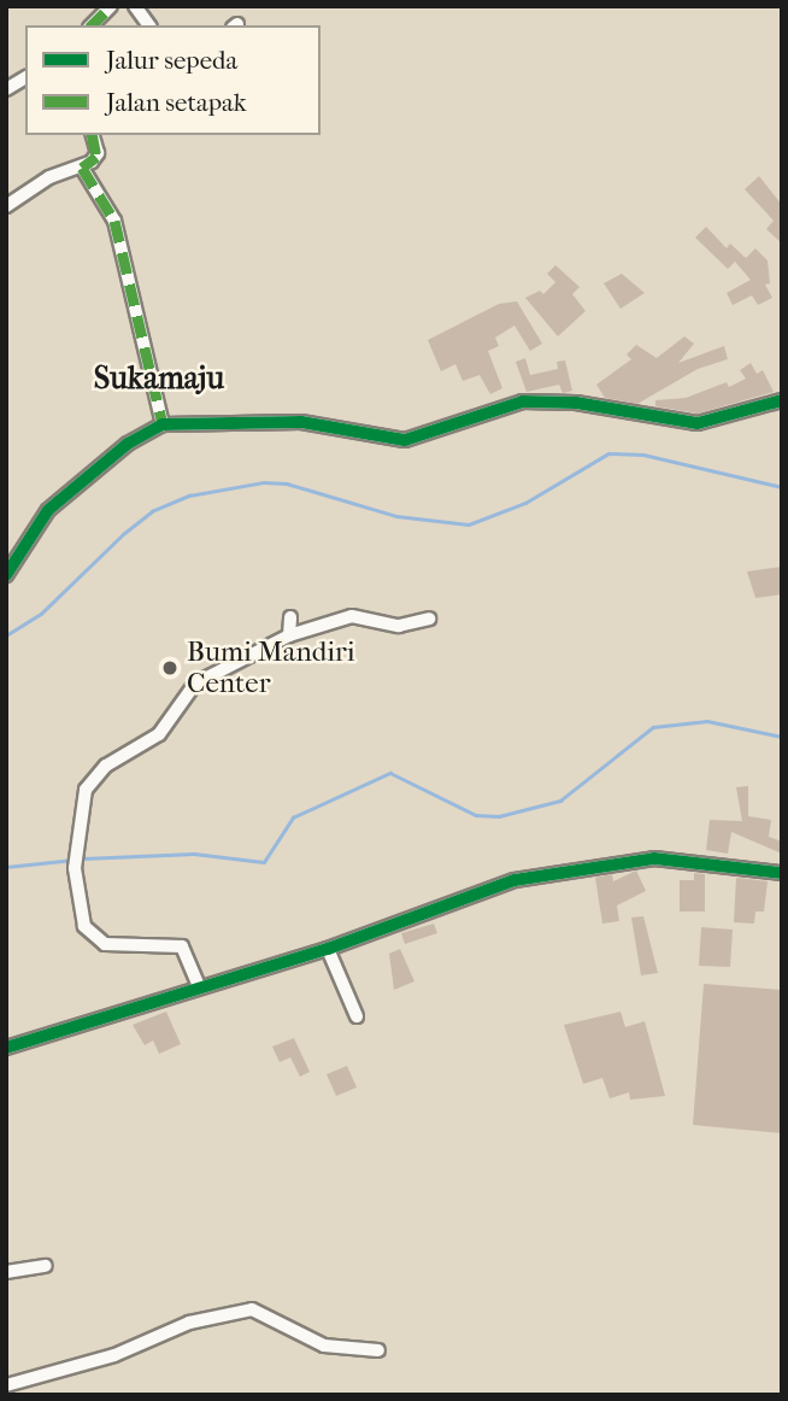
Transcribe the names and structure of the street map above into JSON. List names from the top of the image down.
{
  "districts": ["Sukamaju"],
  "places": ["Bumi Mandiri Center"],
  "legend": ["Jalur sepeda", "Jalan setapak"]
}
